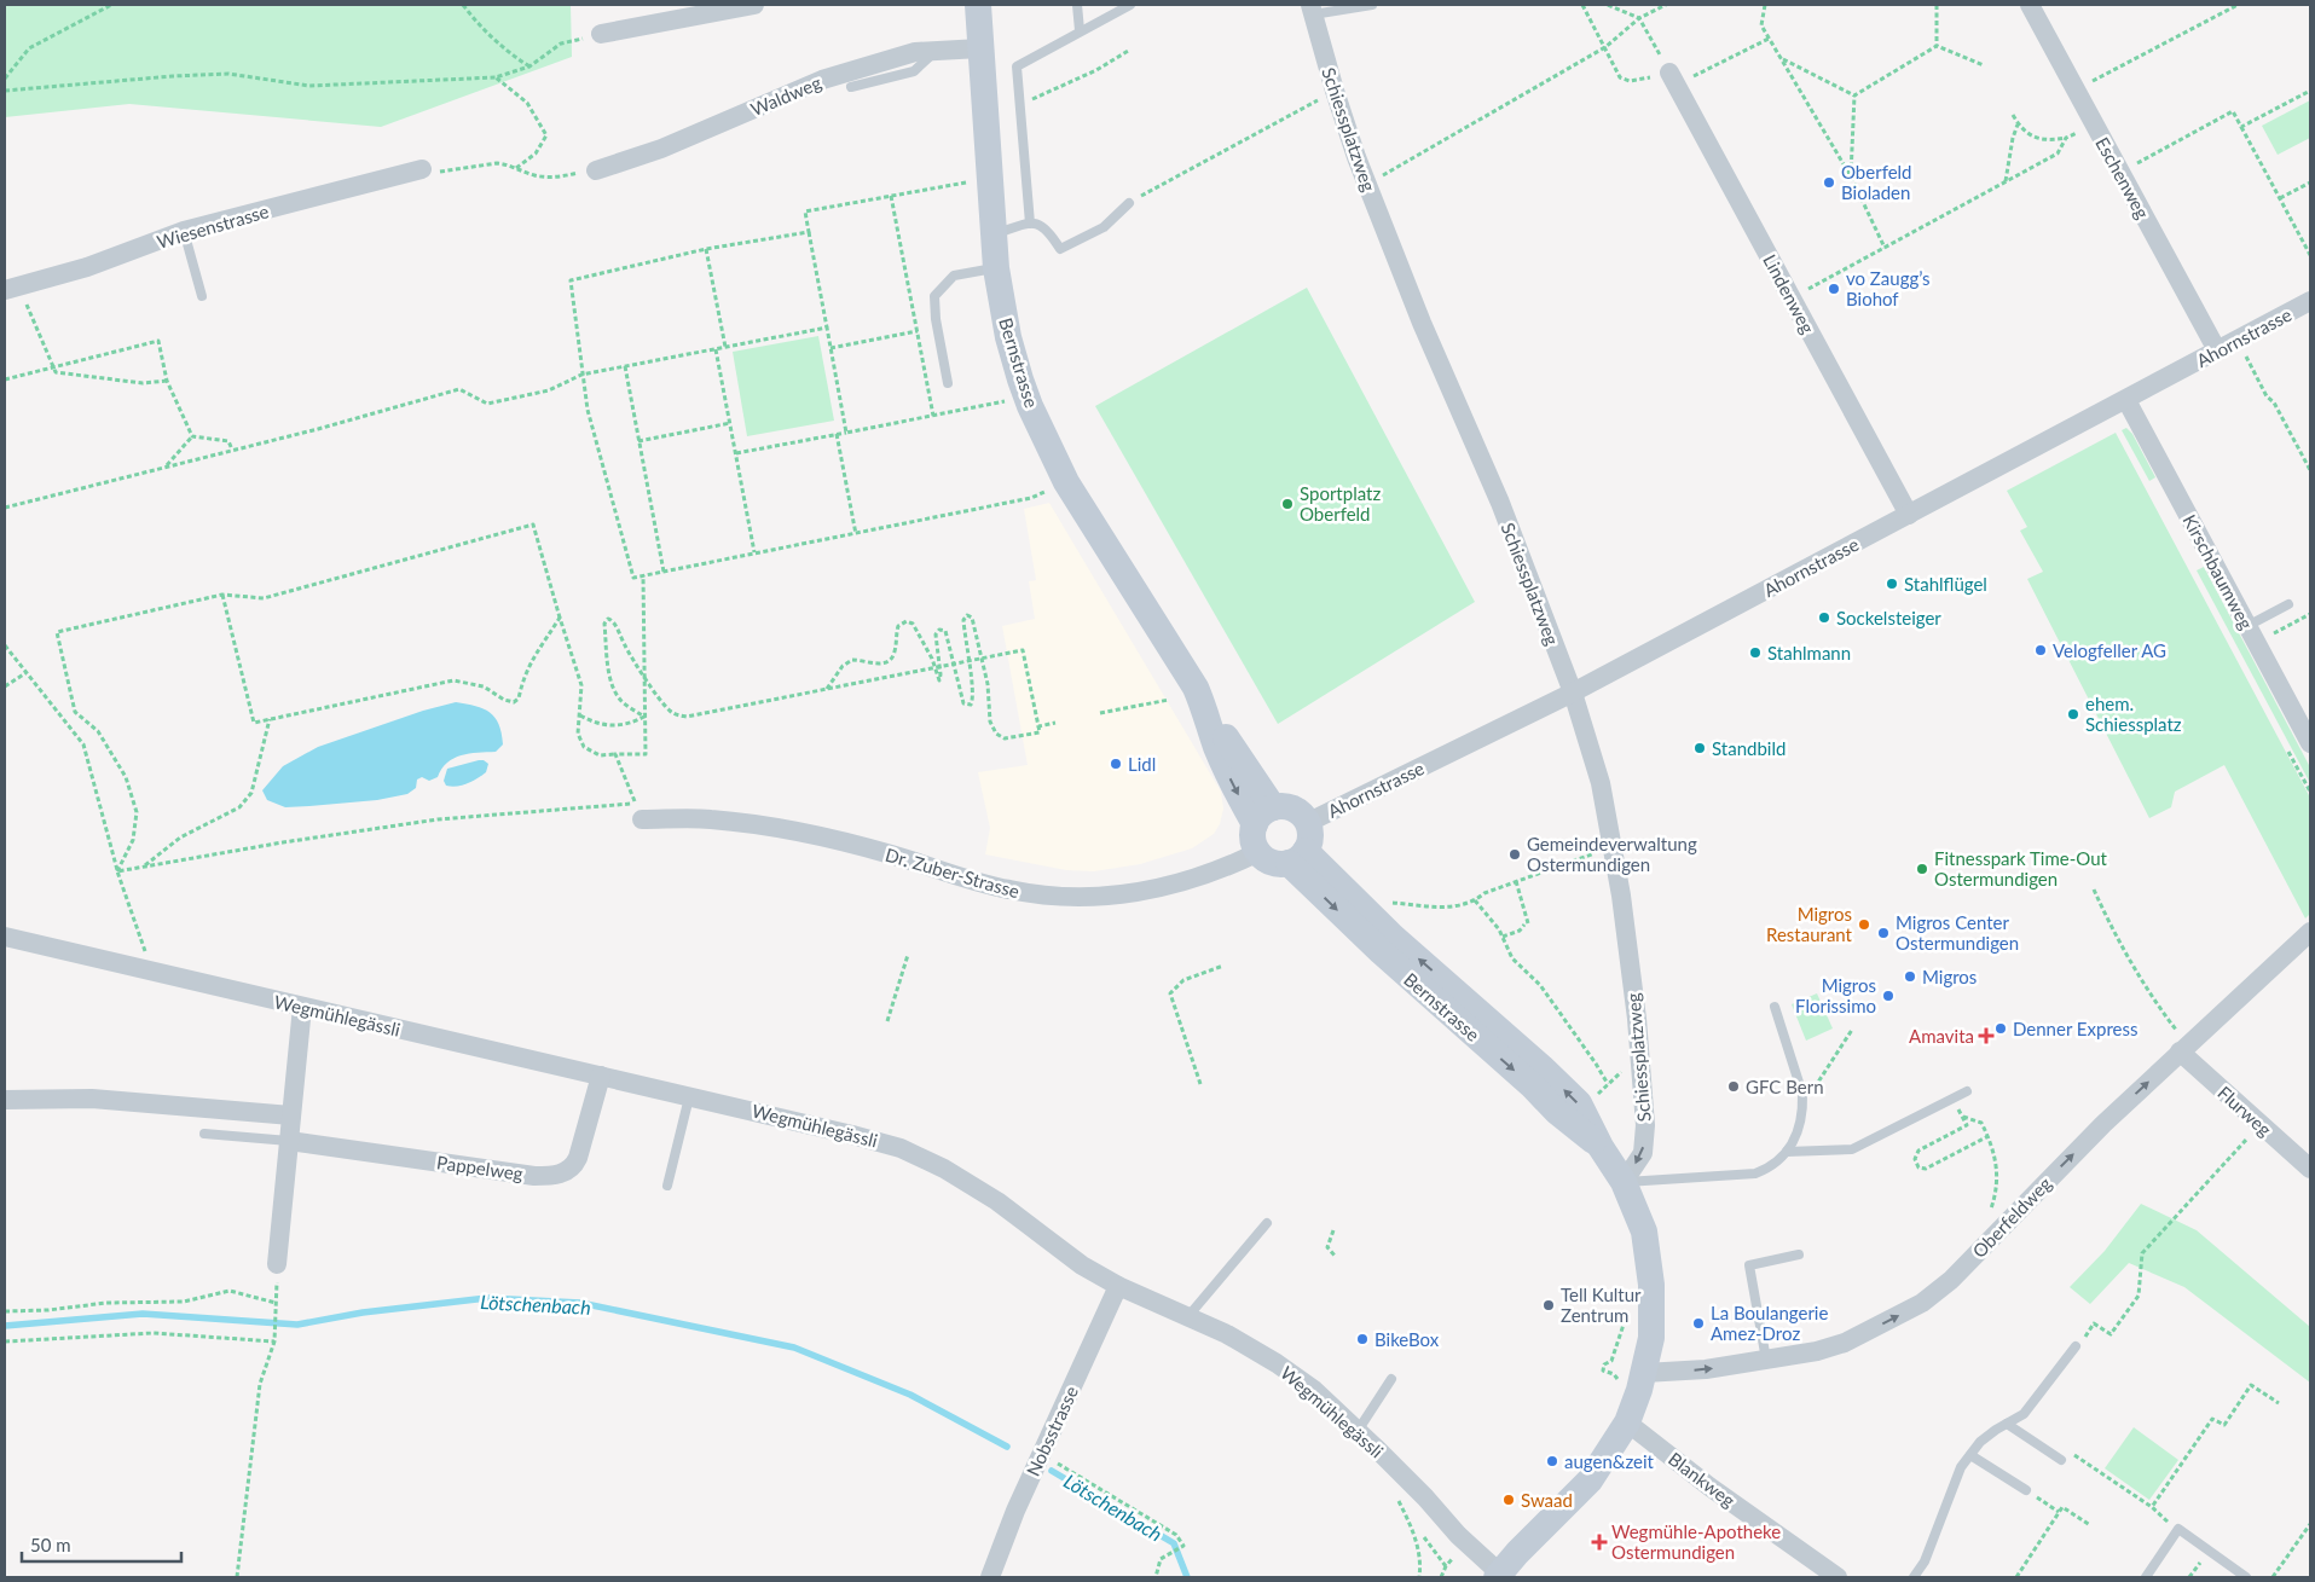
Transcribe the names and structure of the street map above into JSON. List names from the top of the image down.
{
  "streets": {
    "main road": ["Bernstrasse"],
    "street": [
      "Waldweg",
      "Schiessplatzweg",
      "Eschenweg",
      "Wiesenstrasse",
      "Lindenweg",
      "Ahornstrasse",
      "Kirschbaumweg",
      "Dr. Zuber-Strasse",
      "Wegmühlegässli",
      "Flurweg",
      "Pappelweg",
      "Oberfeldweg",
      "Nobsstrasse",
      "Blankweg"
    ]
  },
  "crossings": [
    ["Waldweg", "Bernstrasse"],
    ["Schiessplatzweg", "Ahornstrasse"],
    ["Schiessplatzweg", "Bernstrasse"],
    ["Eschenweg", "Ahornstrasse"],
    ["Lindenweg", "Ahornstrasse"],
    ["Ahornstrasse", "Bernstrasse"],
    ["Ahornstrasse", "Kirschbaumweg"],
    ["Ahornstrasse", "Dr. Zuber-Strasse"],
    ["Bernstrasse", "Dr. Zuber-Strasse"],
    ["Bernstrasse", "Wegmühlegässli"],
    ["Bernstrasse", "Oberfeldweg"],
    ["Bernstrasse", "Blankweg"],
    ["Wegmühlegässli", "Pappelweg"],
    ["Wegmühlegässli", "Nobsstrasse"],
    ["Flurweg", "Oberfeldweg"]
  ],
  "one_way": ["Oberfeldweg"],
  "water": ["Lötschenbach"],
  "places": {
    "other": [
      "Oberfeld Bioladen",
      "vo Zaugg’s Biohof",
      "Sportplatz Oberfeld",
      "Stahlflügel",
      "Sockelsteiger",
      "Velogfeller AG",
      "Stahlmann",
      "ehem. Schiessplatz",
      "Standbild",
      "Lidl",
      "Gemeindeverwaltung Ostermundigen",
      "Fitnesspark Time-Out Ostermundigen",
      "Migros Restaurant",
      "Migros Center Ostermundigen",
      "Migros",
      "Migros Florissimo",
      "Denner Express",
      "GFC Bern",
      "Tell Kultur Zentrum",
      "La Boulangerie Amez-Droz",
      "BikeBox",
      "augen&zeit",
      "Swaad"
    ],
    "health": ["Amavita", "Wegmühle-Apotheke Ostermundigen"]
  },
  "scale_bar": "50 m"
}
